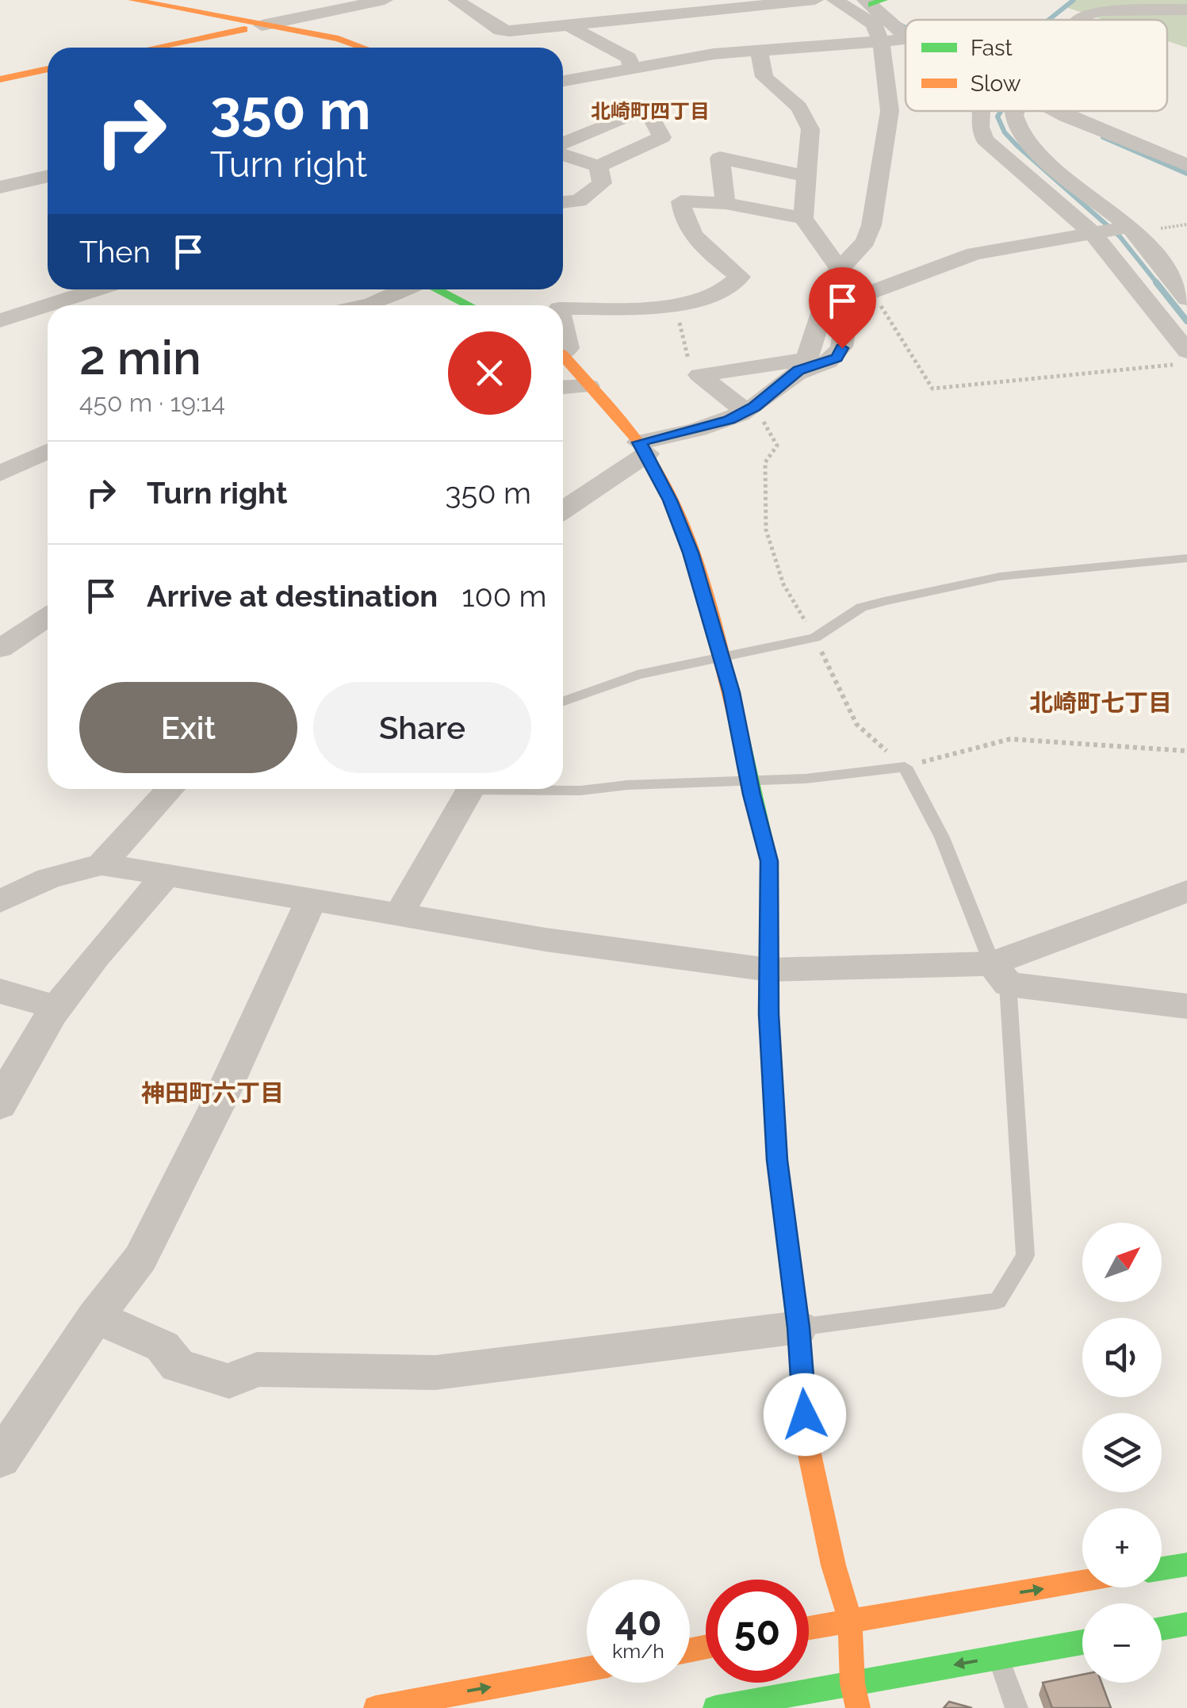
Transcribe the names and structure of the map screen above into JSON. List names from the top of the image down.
{
  "districts": ["北崎町四丁目", "北崎町七丁目", "神田町六丁目"],
  "legend": ["Fast", "Slow"],
  "north": "top right",
  "page": {
    "turn": ["350 m", "Turn right"],
    "then": "Then",
    "heading": ["2 min", "450 m · 19:14"],
    "list": [
      {
        "name": "Turn right",
        "value": "350 m"
      },
      {
        "name": "Arrive at destination",
        "value": "100 m"
      }
    ],
    "buttons": ["Exit", "Share"],
    "map_buttons": ["+", "−"],
    "speed": "40 km/h",
    "limit": "50"
  }
}
